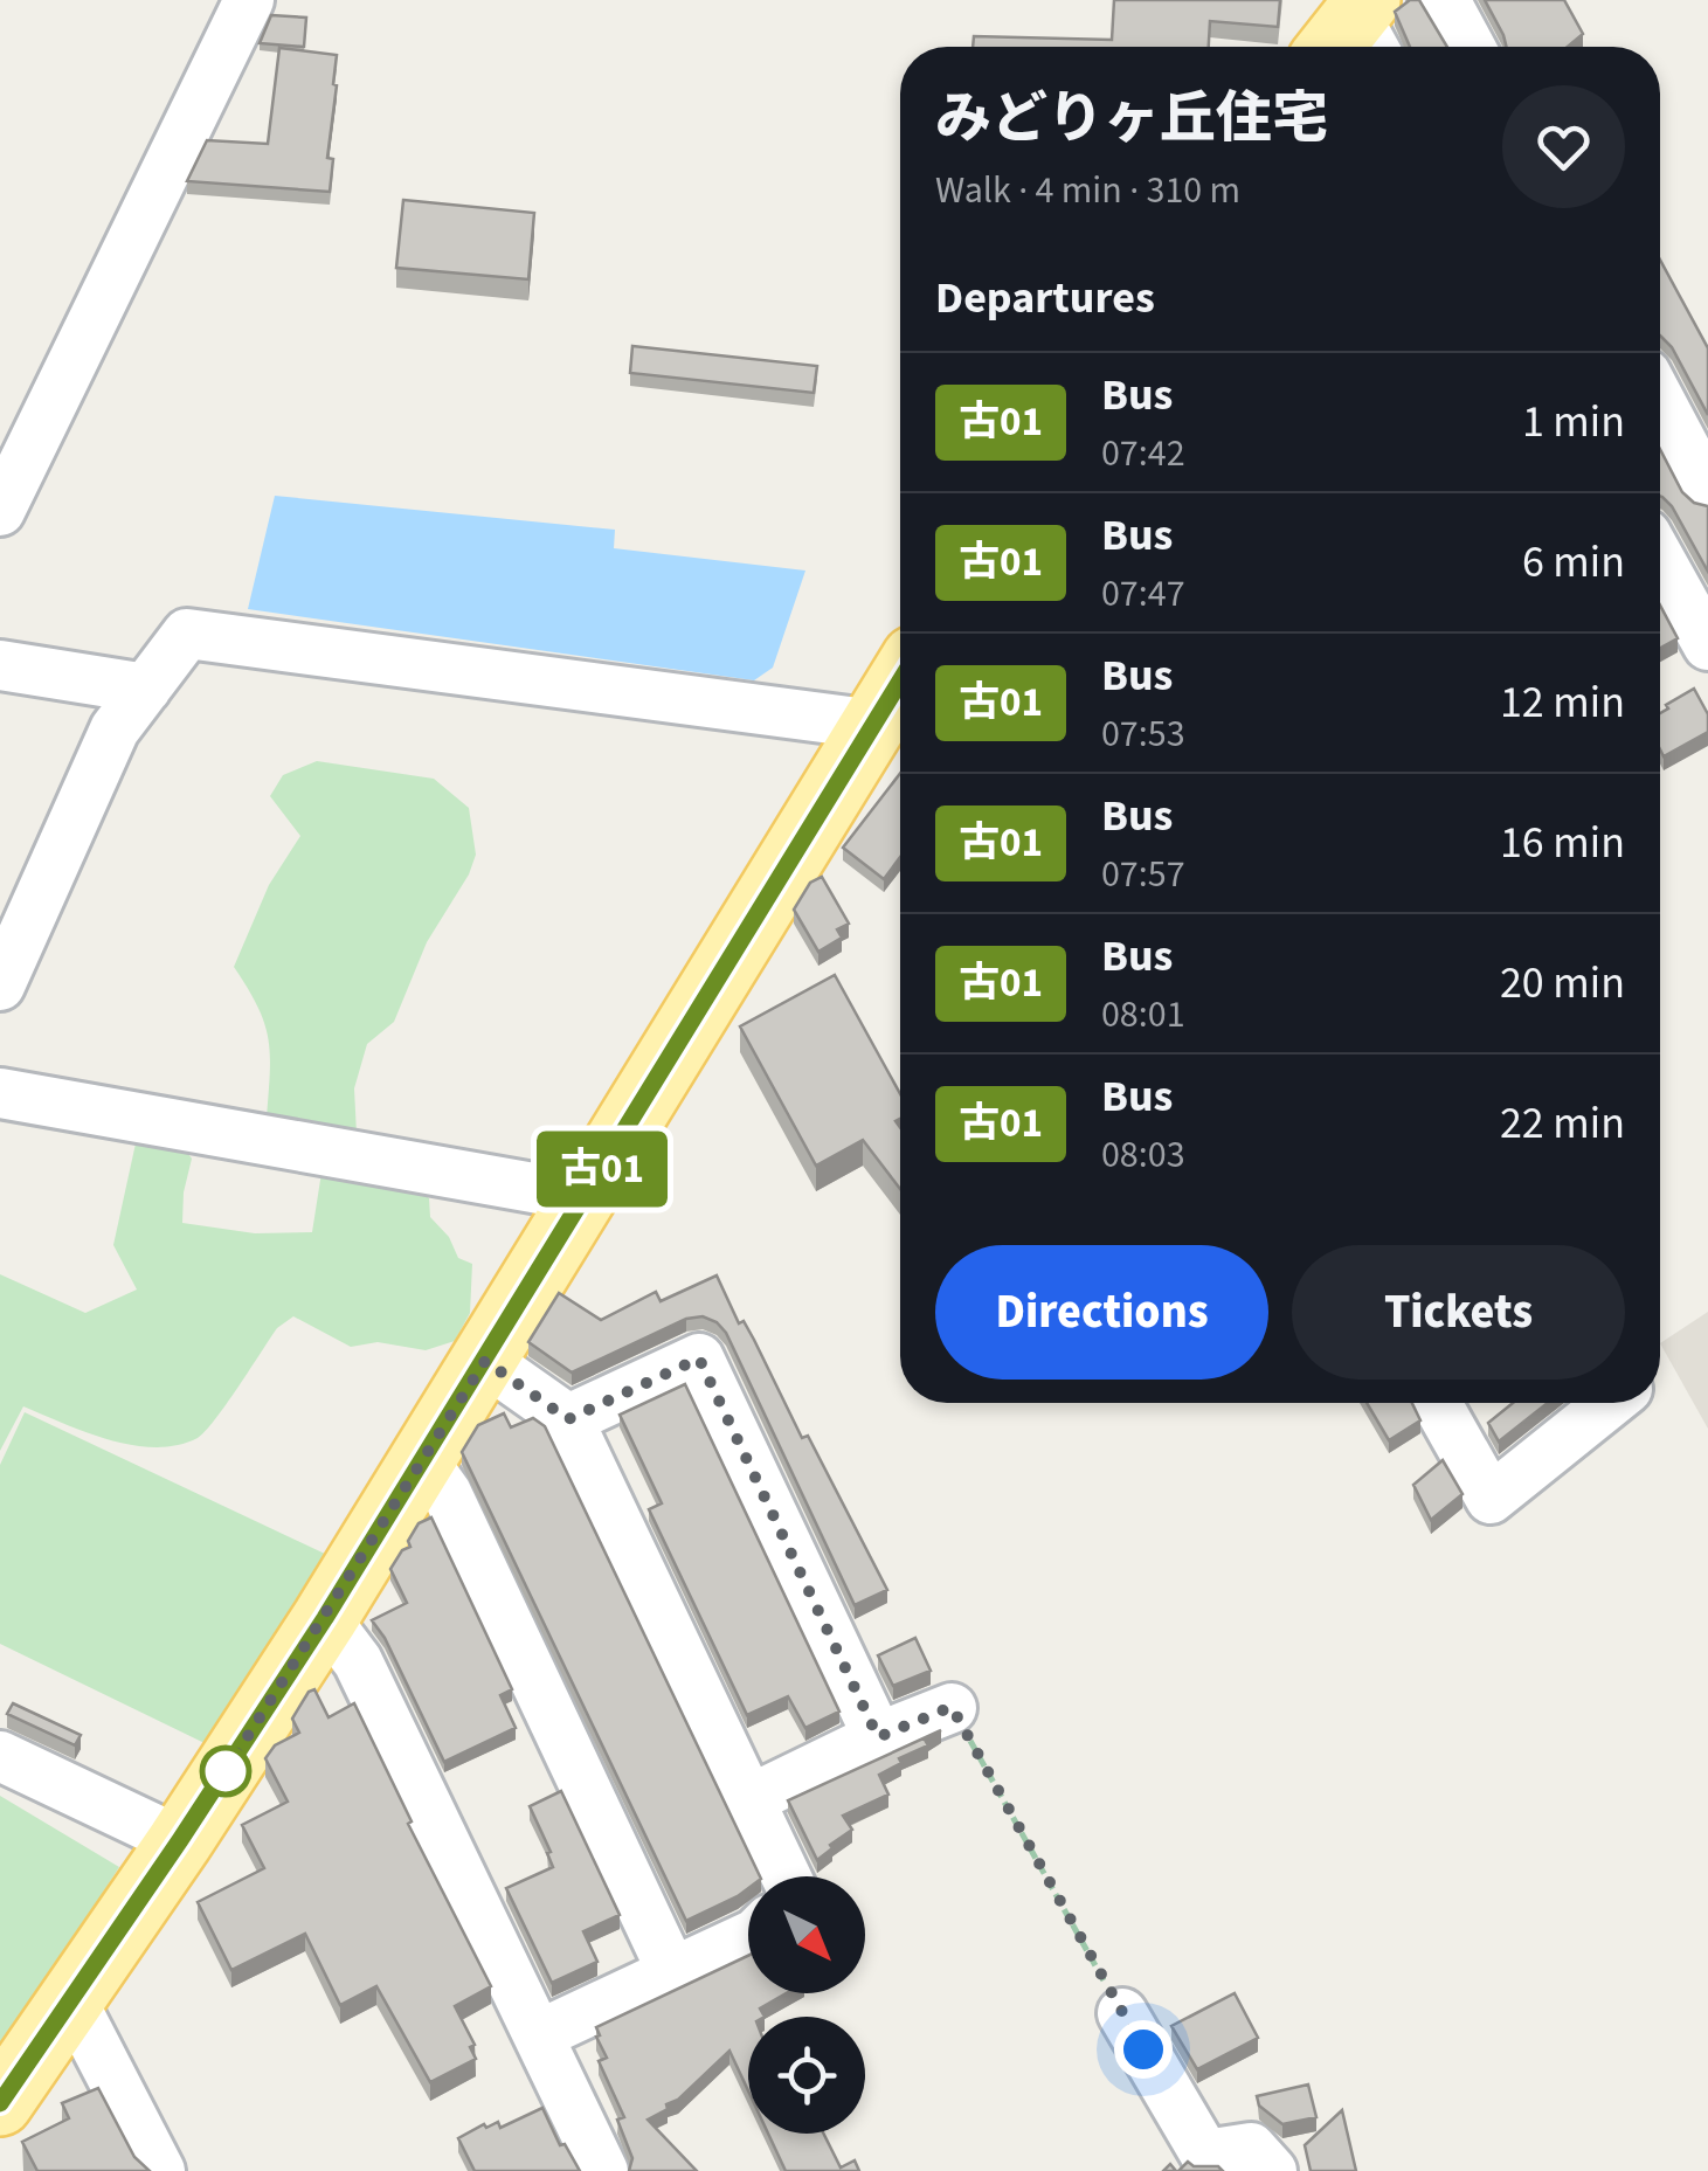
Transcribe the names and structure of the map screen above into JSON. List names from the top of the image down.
{
  "lines": ["bus line 古01"],
  "north": "bottom right",
  "page": {
    "on_map": "古01",
    "heading": [
      ["みどりヶ丘住宅", "Walk · 4 min · 310 m"],
      "Departures"
    ],
    "list": [
      {
        "mark": "古01",
        "name": "Bus",
        "note": "07:42",
        "value": "1 min"
      },
      {
        "mark": "古01",
        "name": "Bus",
        "note": "07:47",
        "value": "6 min"
      },
      {
        "mark": "古01",
        "name": "Bus",
        "note": "07:53",
        "value": "12 min"
      },
      {
        "mark": "古01",
        "name": "Bus",
        "note": "07:57",
        "value": "16 min"
      },
      {
        "mark": "古01",
        "name": "Bus",
        "note": "08:01",
        "value": "20 min"
      },
      {
        "mark": "古01",
        "name": "Bus",
        "note": "08:03",
        "value": "22 min"
      }
    ],
    "buttons": ["Directions", "Tickets"]
  }
}
